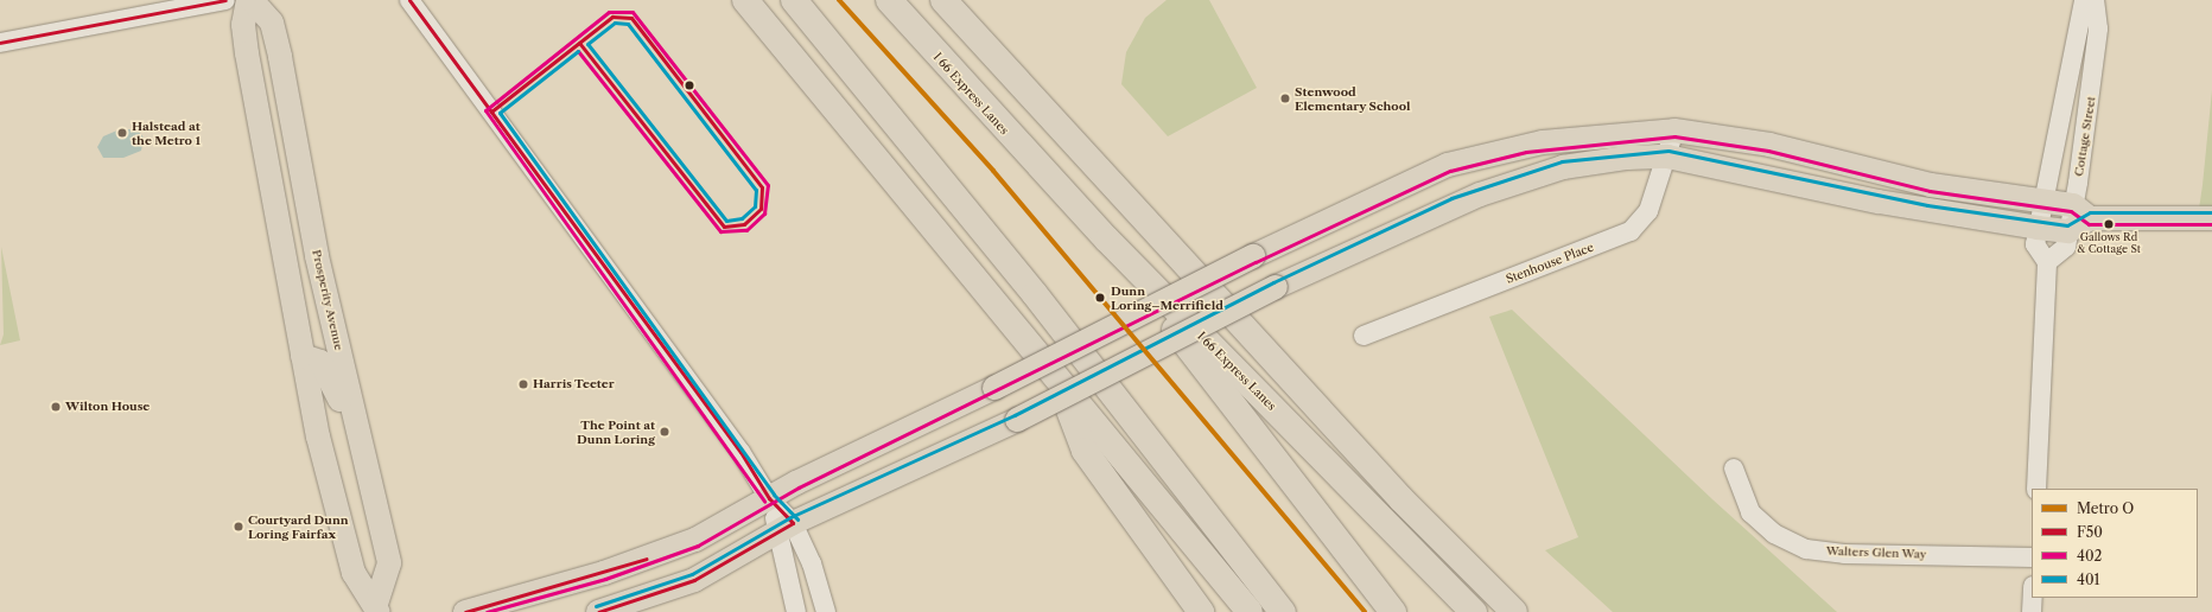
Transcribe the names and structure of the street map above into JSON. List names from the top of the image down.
{
  "streets": {
    "highway": ["I 66 Express Lanes"],
    "main road": ["Prosperity Avenue"],
    "street": ["Cottage Street", "Stenhouse Place", "Walters Glen Way"]
  },
  "places": [
    "Stenwood Elementary School",
    "Halstead at the Metro 1",
    "Gallows Rd & Cottage St",
    "Dunn Loring–Merrifield",
    "Harris Teeter",
    "Wilton House",
    "The Point at Dunn Loring",
    "Courtyard Dunn Loring Fairfax"
  ],
  "lines": [
    "metro line O",
    "transit line F50",
    "transit line 402",
    "transit line 401"
  ],
  "legend": [
    "Metro O",
    "F50",
    "402",
    "401"
  ]
}
